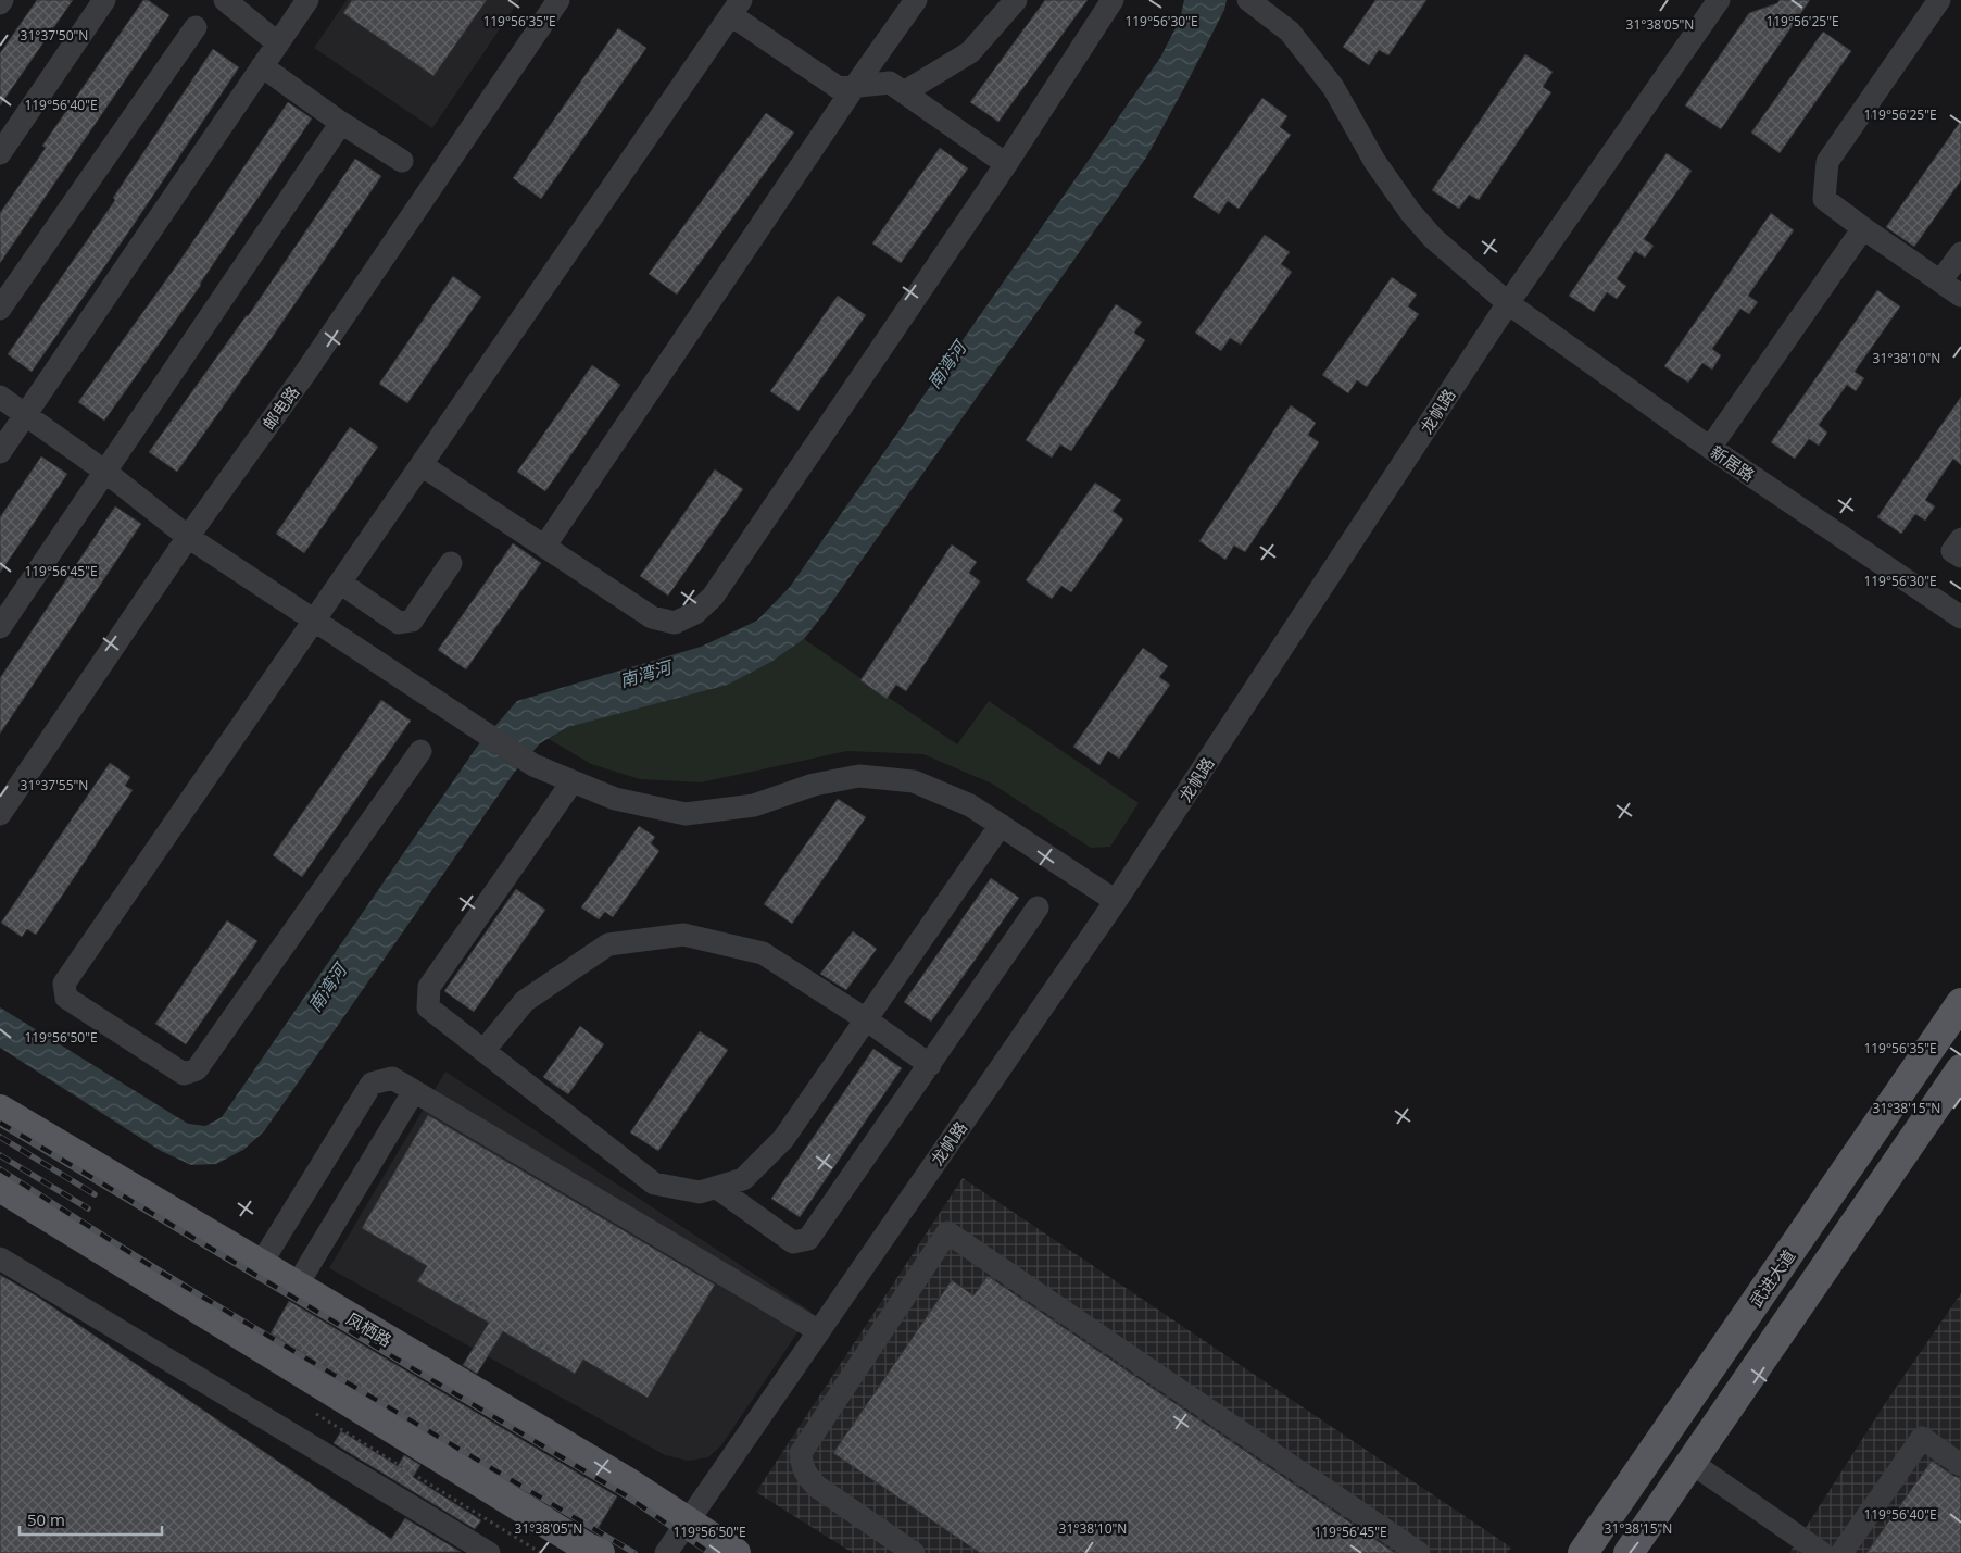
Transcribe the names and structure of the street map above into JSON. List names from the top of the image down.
{
  "streets": {
    "main road": ["武进大道", "凤栖路"],
    "street": ["邮电路", "龙帆路", "新居路"]
  },
  "crossings": [
    ["龙帆路", "新居路"],
    ["龙帆路", "凤栖路"]
  ],
  "water": ["南湾河"],
  "scale_bar": "50 m",
  "coordinates": [
    "119°56'35\"E",
    "119°56'30\"E",
    "119°56'25\"E",
    "31°38'05\"N",
    "31°37'50\"N",
    "119°56'40\"E",
    "31°38'10\"N",
    "119°56'45\"E",
    "31°37'55\"N",
    "119°56'50\"E",
    "31°38'15\"N"
  ]
}
